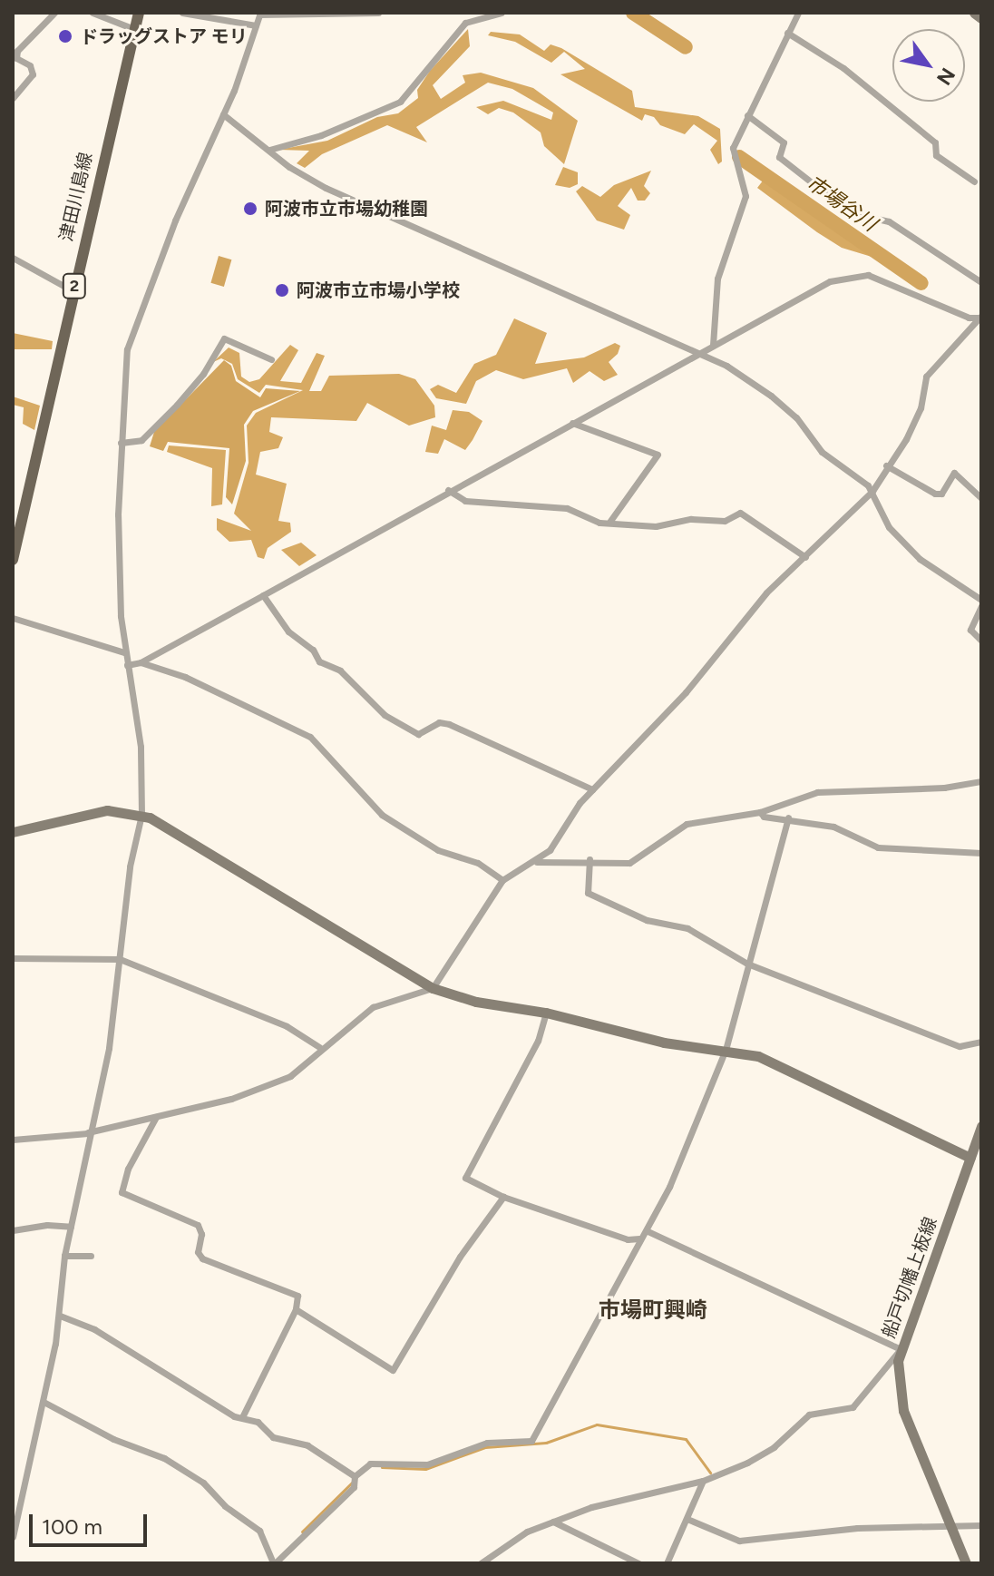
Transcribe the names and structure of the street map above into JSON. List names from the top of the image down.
{
  "streets": {
    "main road": ["津田川島線", "2"],
    "street": ["船戸切幡上板線"]
  },
  "districts": ["市場町興崎"],
  "water": ["市場谷川"],
  "places": ["ドラッグストア モリ", "阿波市立市場幼稚園", "阿波市立市場小学校"],
  "scale_bar": "100 m",
  "north": "bottom right"
}
